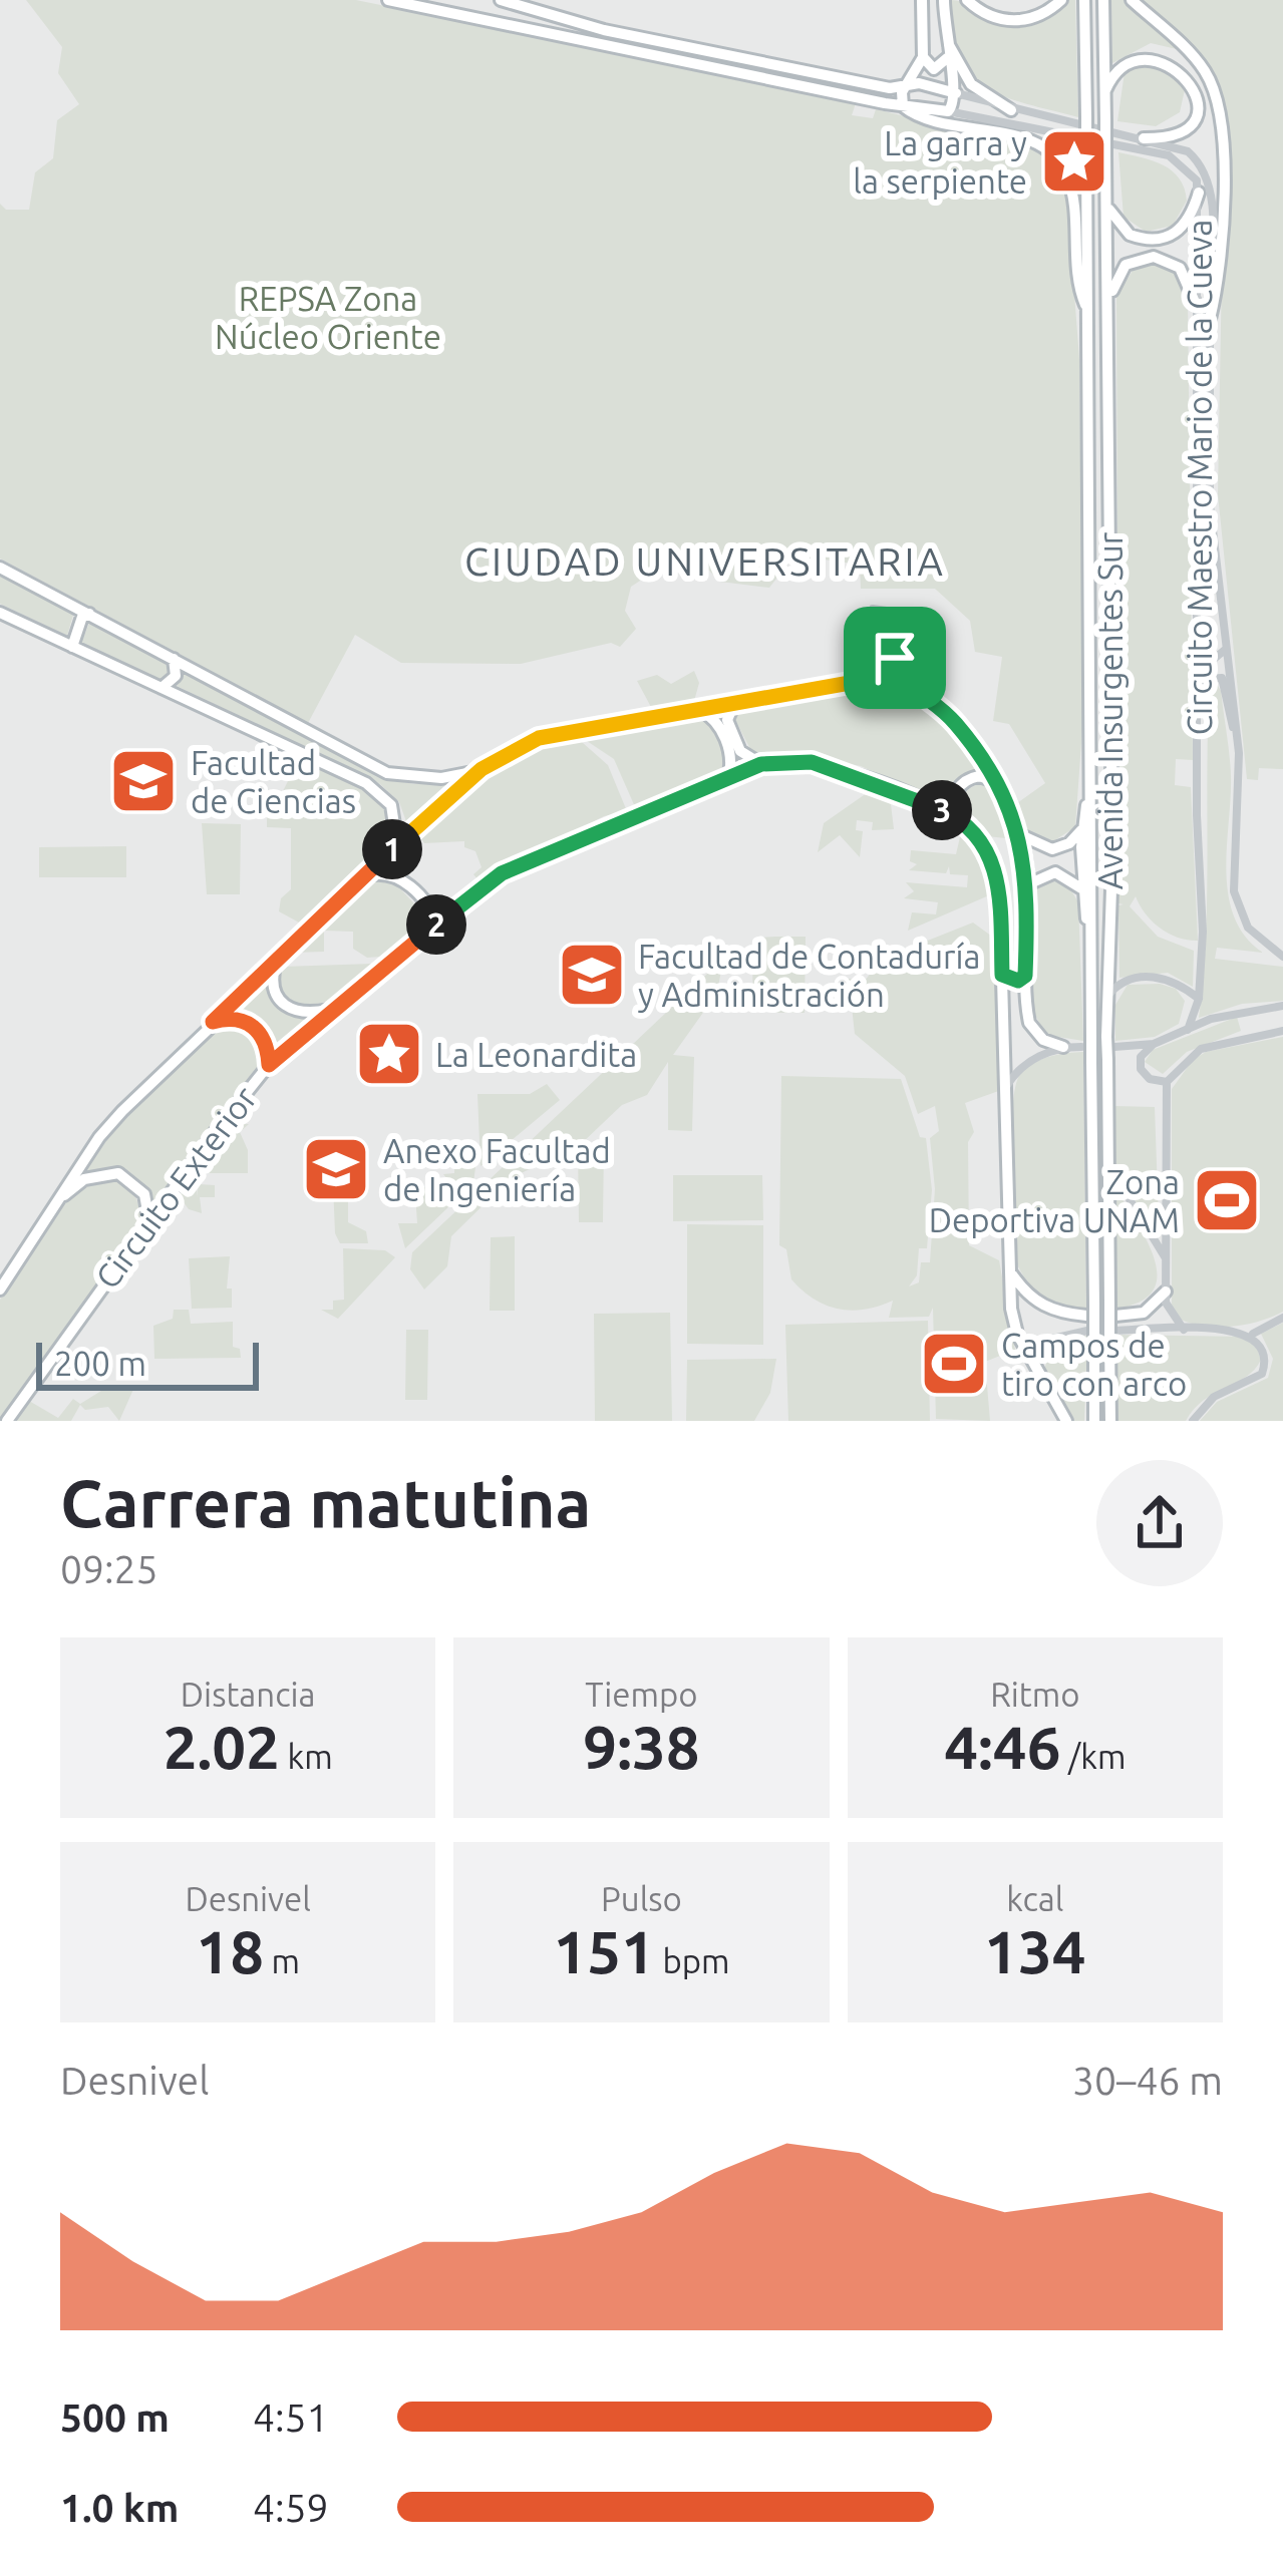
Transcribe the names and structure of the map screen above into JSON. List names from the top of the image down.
{
  "streets": {
    "street": ["Circuito Maestro Mario de la Cueva", "Avenida Insurgentes Sur", "Circuito Exterior"]
  },
  "crossings": [
    ["Circuito Maestro Mario de la Cueva", "Avenida Insurgentes Sur"]
  ],
  "districts": ["CIUDAD UNIVERSITARIA"],
  "parks": ["REPSA Zona Núcleo Oriente"],
  "places": {
    "place": ["La garra y la serpiente", "La Leonardita"],
    "school or university": ["Facultad de Ciencias", "Facultad de Contaduría y Administración", "Anexo Facultad de Ingeniería"],
    "sports": ["Zona Deportiva UNAM", "Campos de tiro con arco"]
  },
  "scale_bar": "200 m",
  "page": {
    "pins": ["3", "1", "2"],
    "scale": "200 m",
    "heading": ["Carrera matutina", "09:25"],
    "stats": [
      ["Distancia", "2.02 km"],
      ["Tiempo", "9:38"],
      ["Ritmo", "4:46 /km"],
      ["Desnivel", "18 m"],
      ["Pulso", "151 bpm"],
      ["kcal", "134"]
    ],
    "chart": ["Desnivel", "30–46 m"],
    "list": [
      {
        "name": "500 m",
        "note": "4:51"
      },
      {
        "name": "1.0 km",
        "note": "4:59"
      }
    ]
  }
}
